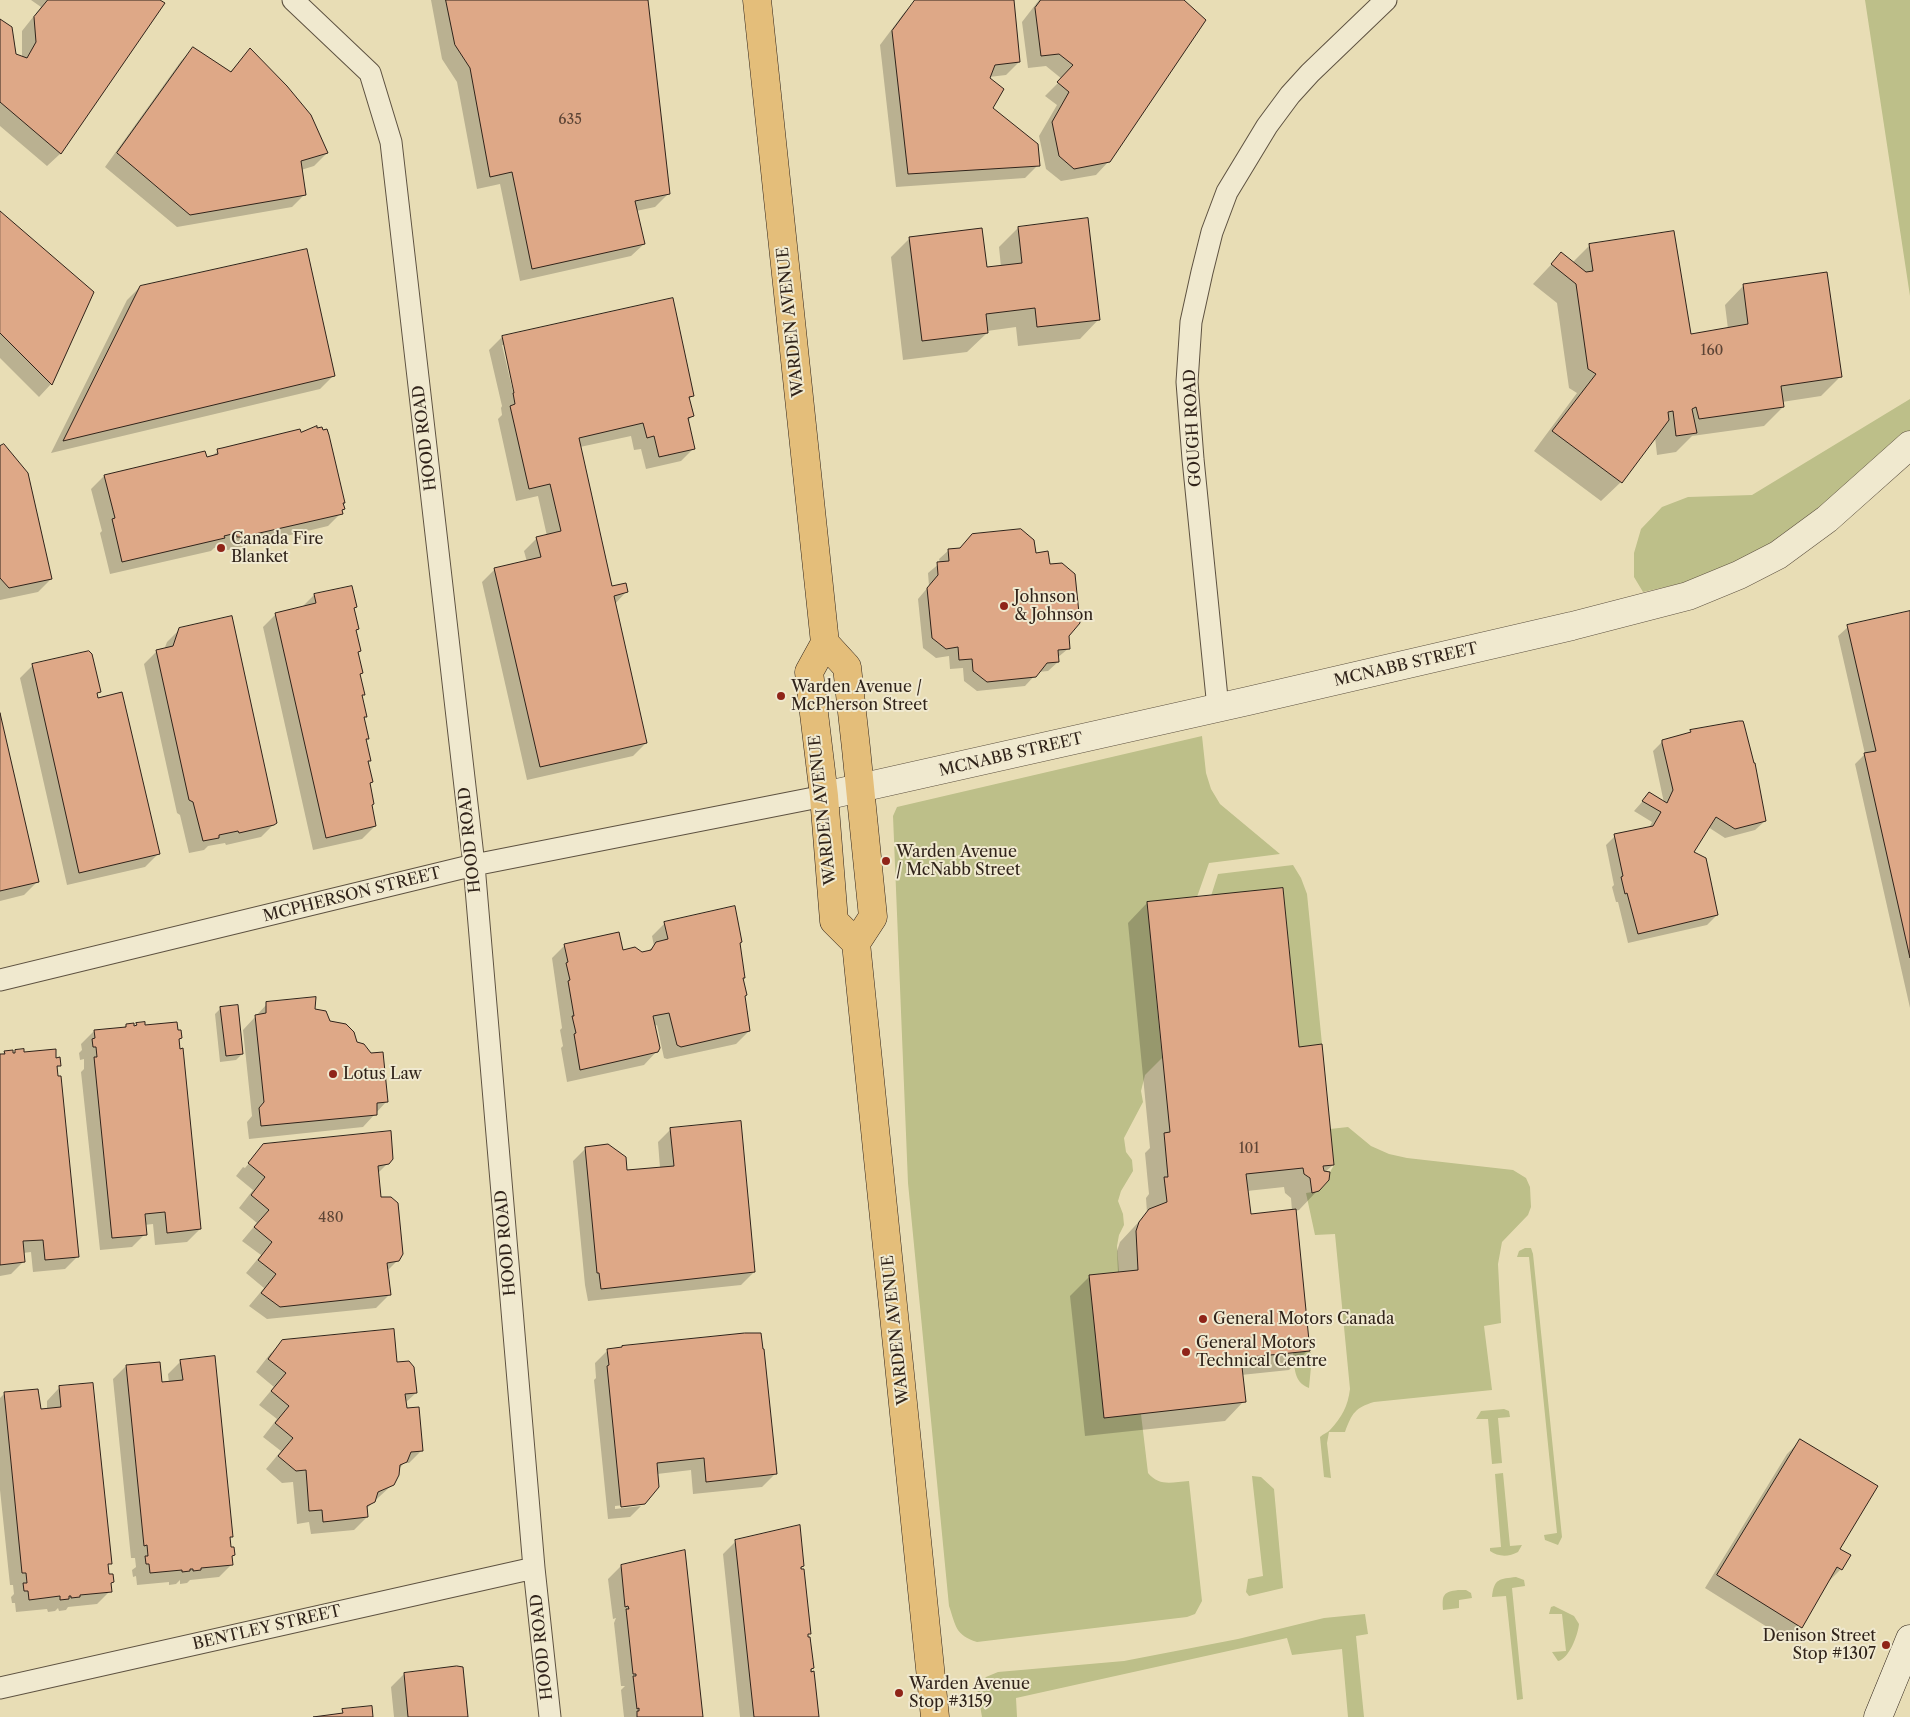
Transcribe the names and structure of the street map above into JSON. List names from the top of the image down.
{
  "streets": {
    "main road": ["WARDEN AVENUE"],
    "street": [
      "GOUGH ROAD",
      "HOOD ROAD",
      "MCNABB STREET",
      "MCPHERSON STREET",
      "BENTLEY STREET"
    ]
  },
  "crossings": [
    ["WARDEN AVENUE", "MCNABB STREET"],
    ["WARDEN AVENUE", "MCPHERSON STREET"],
    ["GOUGH ROAD", "MCNABB STREET"],
    ["HOOD ROAD", "MCPHERSON STREET"],
    ["HOOD ROAD", "BENTLEY STREET"],
    ["MCNABB STREET", "MCPHERSON STREET"]
  ],
  "places": [
    "Canada Fire Blanket",
    "Johnson & Johnson",
    "Warden Avenue / McPherson Street",
    "Warden Avenue / McNabb Street",
    "Lotus Law",
    "General Motors Canada",
    "General Motors Technical Centre",
    "Denison Street Stop #1307",
    "Warden Avenue Stop #3159"
  ],
  "house_numbers": [
    "635",
    "160",
    "101",
    "480"
  ]
}
